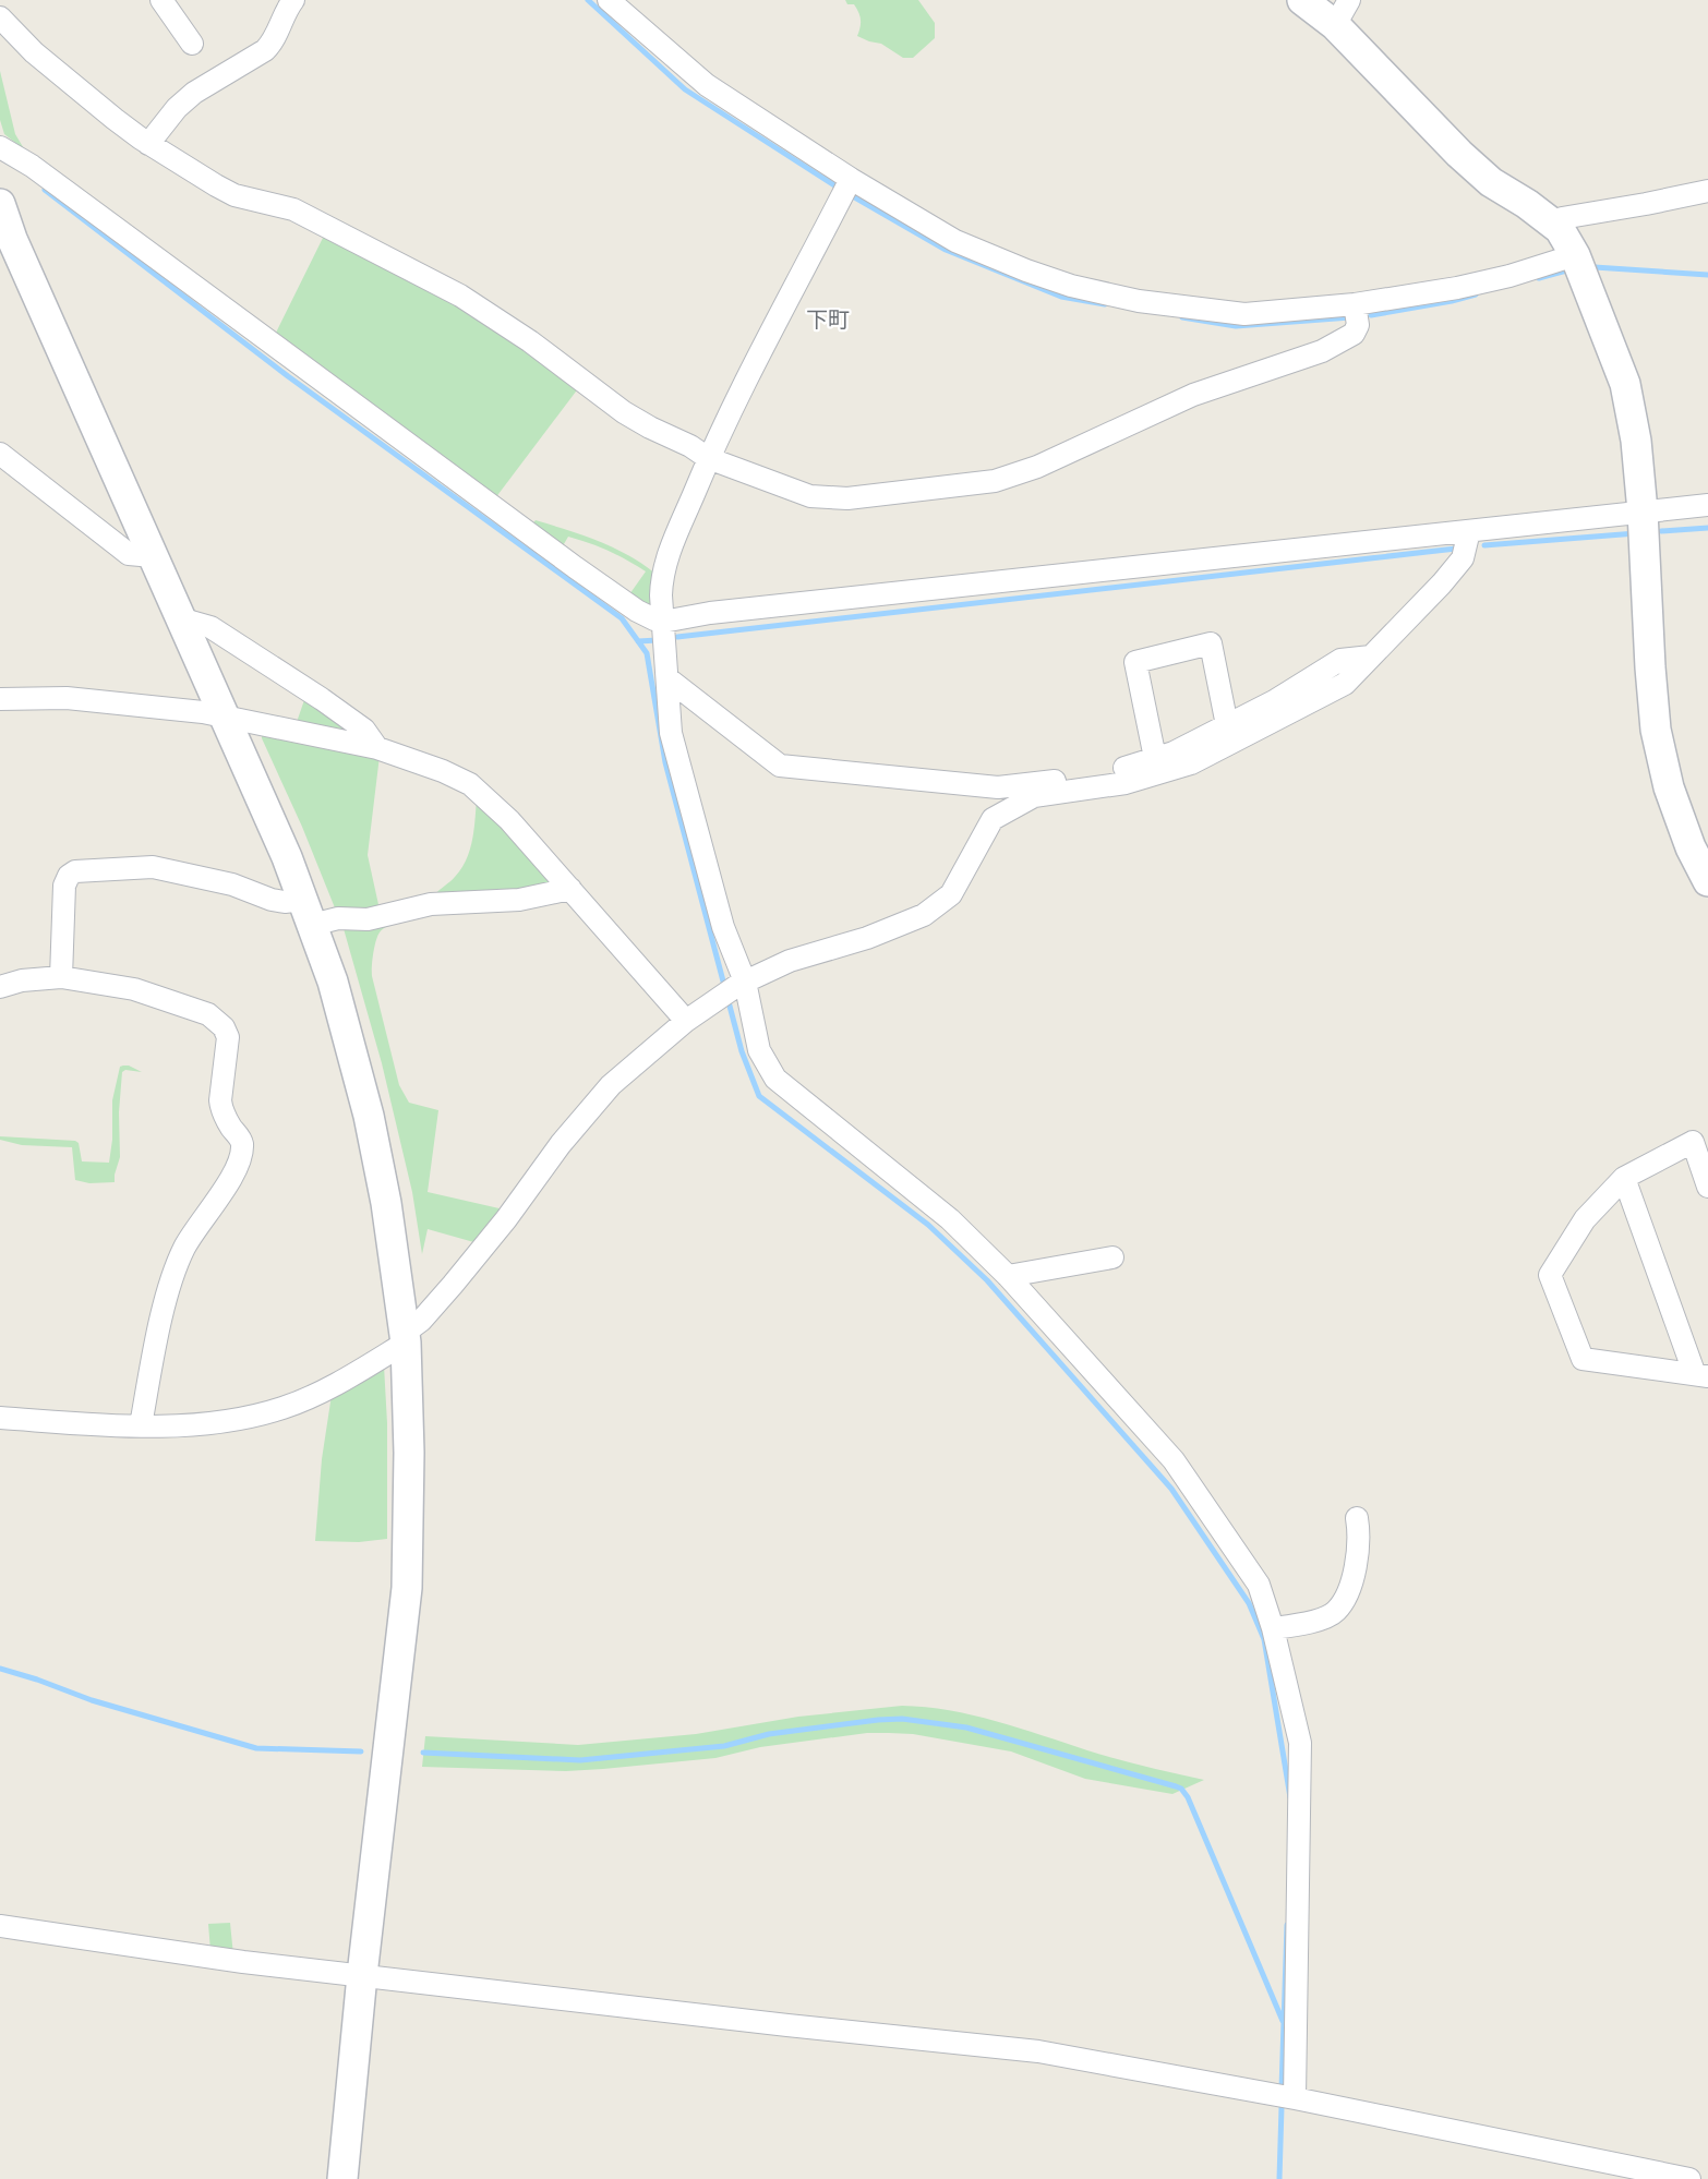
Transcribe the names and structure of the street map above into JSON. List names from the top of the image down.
{
  "districts": ["下町"]
}
